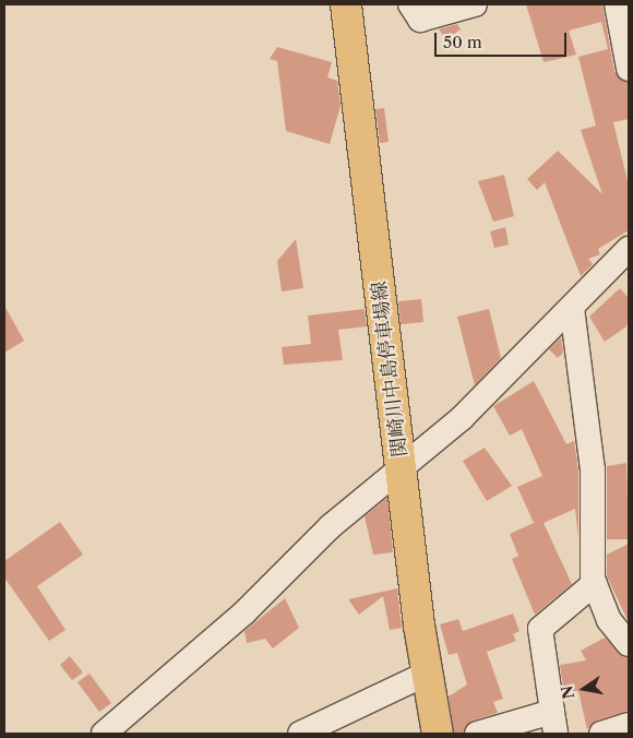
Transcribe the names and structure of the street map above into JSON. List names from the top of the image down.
{
  "streets": {
    "main road": ["関崎川中島停車場線"]
  },
  "scale_bar": "50 m",
  "north": "left"
}
